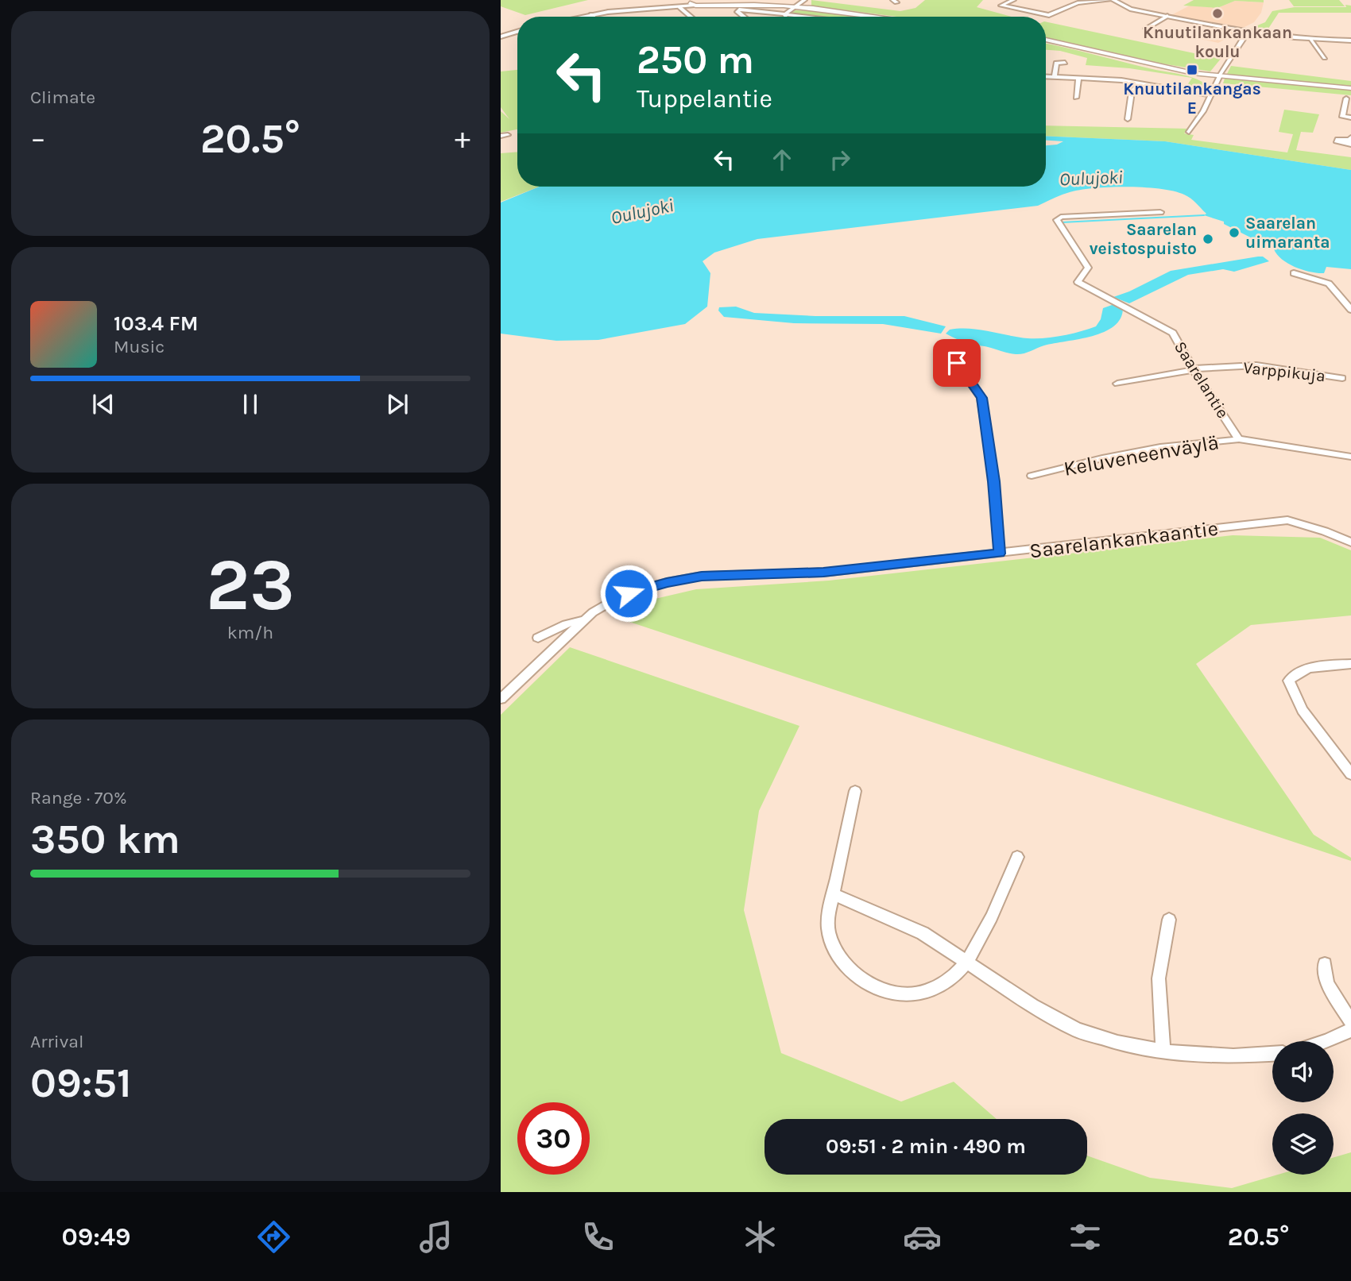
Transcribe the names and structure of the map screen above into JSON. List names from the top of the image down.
{
  "streets": {
    "street": [
      "Varppikuja",
      "Saarelantie",
      "Keluveneenväylä",
      "Saarelankankaantie"
    ]
  },
  "crossings": [
    ["Varppikuja", "Saarelantie"],
    ["Saarelantie", "Keluveneenväylä"]
  ],
  "water": ["Oulujoki"],
  "places": {
    "other": ["Knuutilankankaan koulu", "Saarelan uimaranta", "Saarelan veistospuisto"],
    "transit": ["Knuutilankangas E"]
  },
  "page": {
    "tile": [
      "Climate",
      ["23", "km/h"],
      ["Range · 70%", "350 km"],
      ["Arrival", "09:51"]
    ],
    "turn": ["250 m", "Tuppelantie"],
    "heat": ["−", "20.5°", "+"],
    "song": ["103.4 FM", "Music"],
    "limit": "30",
    "trip": "09:51 · 2 min · 490 m",
    "tabs": ["09:49", "20.5°"]
  }
}
